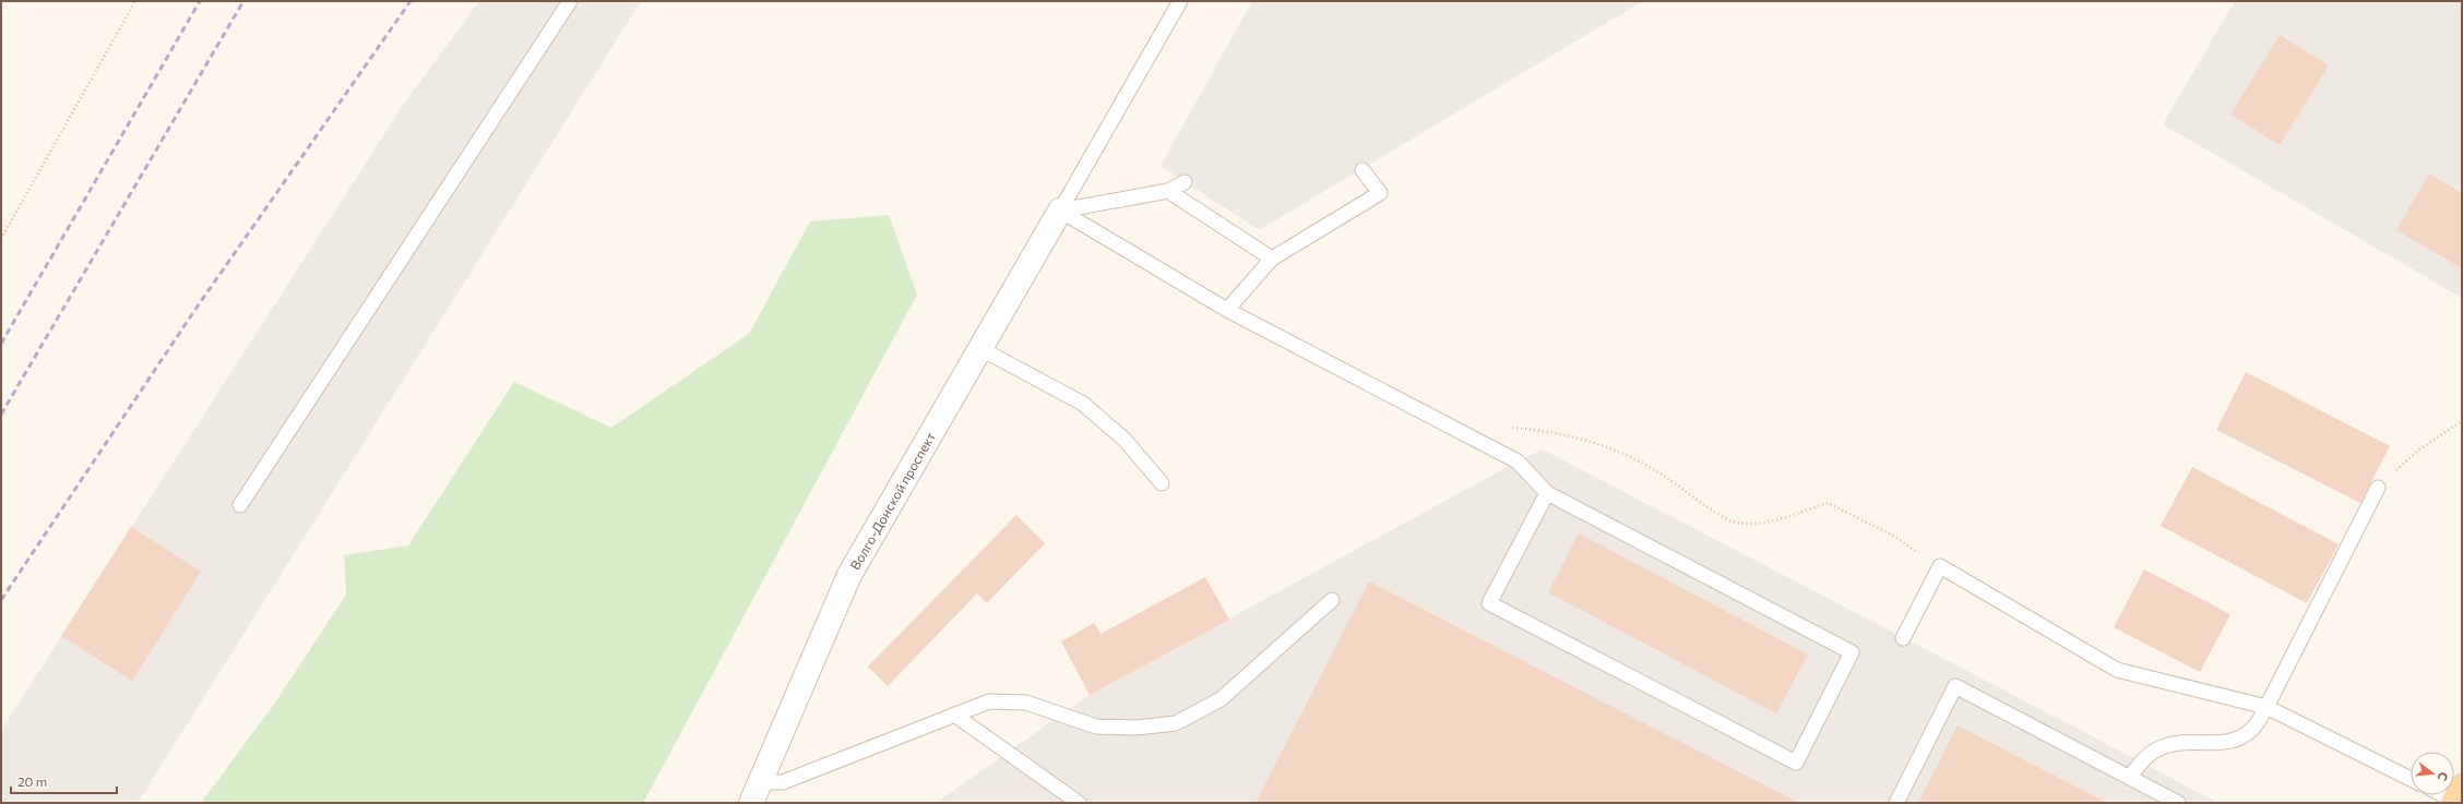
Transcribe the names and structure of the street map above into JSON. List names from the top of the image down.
{
  "streets": {
    "street": ["Волго-Донской проспект"]
  },
  "scale_bar": "20 m",
  "north": "right"
}
